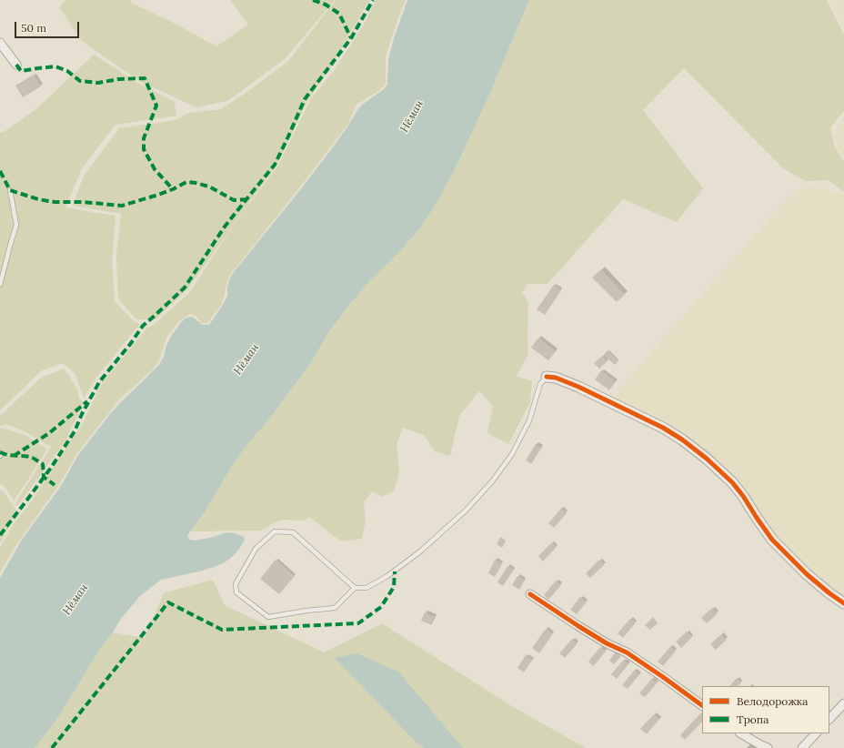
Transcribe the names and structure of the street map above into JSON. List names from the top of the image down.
{
  "water": ["Нёман"],
  "legend": ["Велодорожка", "Тропа"],
  "scale_bar": "50 m"
}
